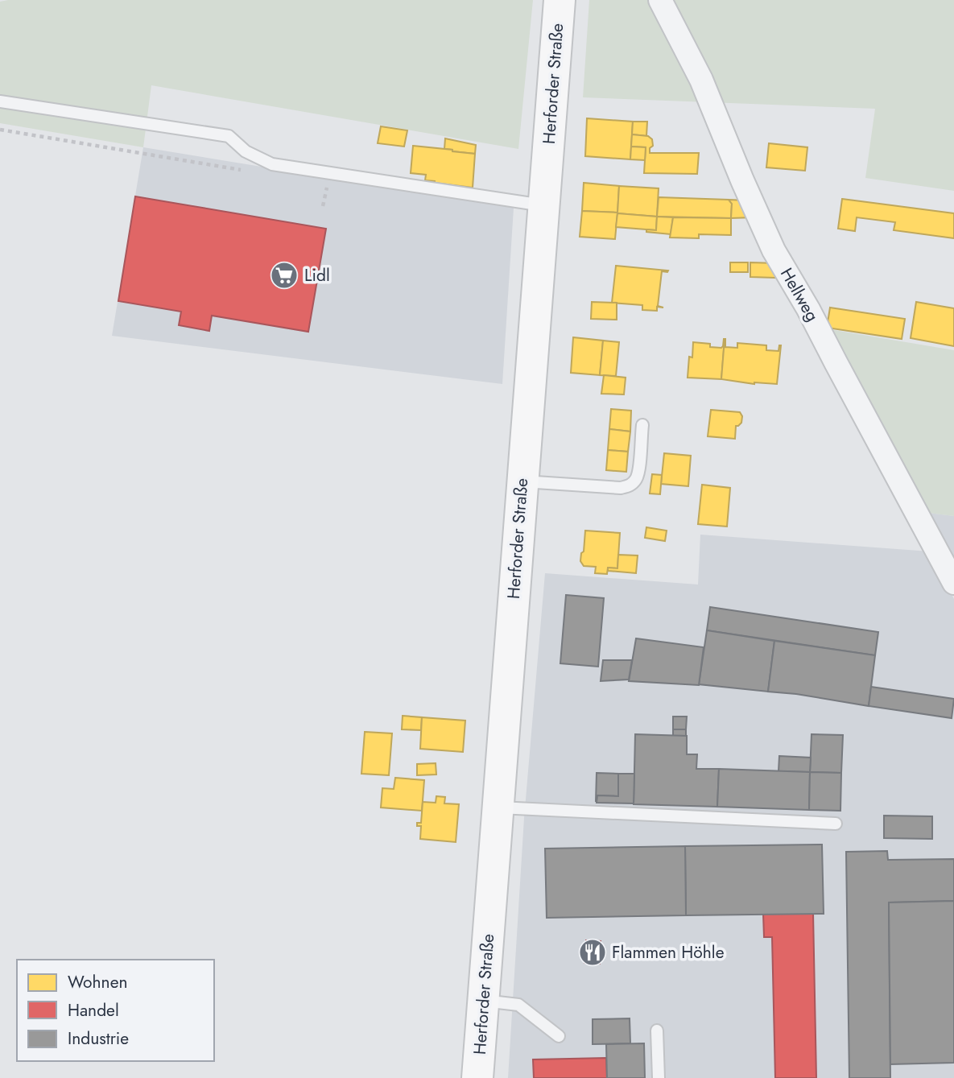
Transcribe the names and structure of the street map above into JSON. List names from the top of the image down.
{
  "streets": {
    "main road": ["Herforder Straße"],
    "street": ["Hellweg"]
  },
  "places": {
    "supermarket": ["Lidl"],
    "restaurant": ["Flammen Höhle"]
  },
  "legend": ["Wohnen", "Handel", "Industrie"]
}
